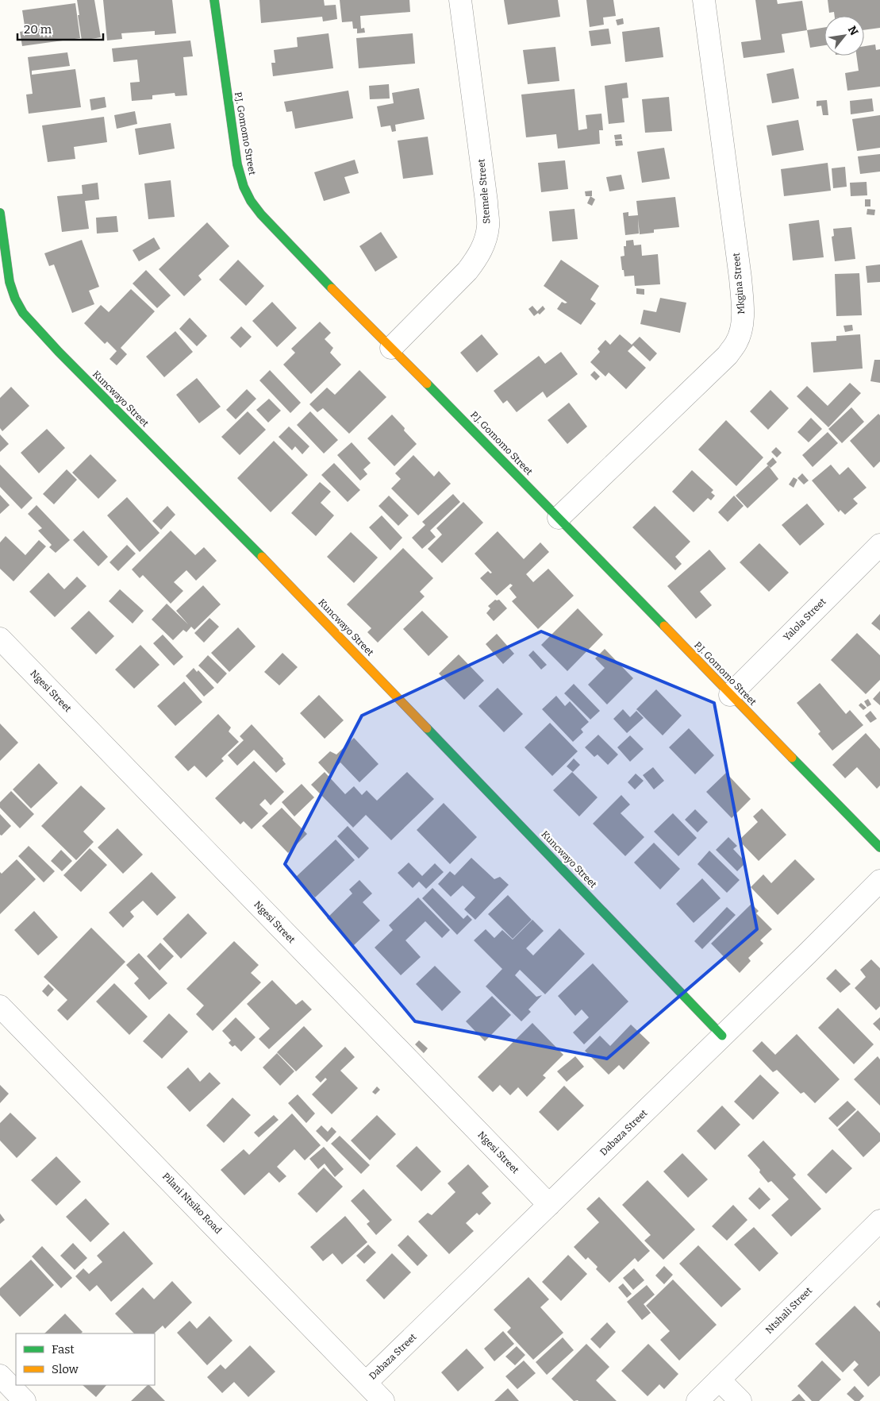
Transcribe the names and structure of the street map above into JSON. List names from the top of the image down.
{
  "streets": {
    "street": [
      "P.J. Gomomo Street",
      "Stemele Street",
      "Mkgina Street",
      "Kuncwayo Street",
      "Yalola Street",
      "Ngesi Street",
      "Dabaza Street",
      "Pilani Ntsiko Road",
      "Ntshali Street"
    ]
  },
  "crossings": [
    ["P.J. Gomomo Street", "Stemele Street"],
    ["P.J. Gomomo Street", "Mkgina Street"],
    ["P.J. Gomomo Street", "Yalola Street"],
    ["Kuncwayo Street", "Dabaza Street"],
    ["Ngesi Street", "Dabaza Street"],
    ["Dabaza Street", "Pilani Ntsiko Road"]
  ],
  "legend": ["Fast", "Slow"],
  "scale_bar": "20 m",
  "north": "top right"
}
